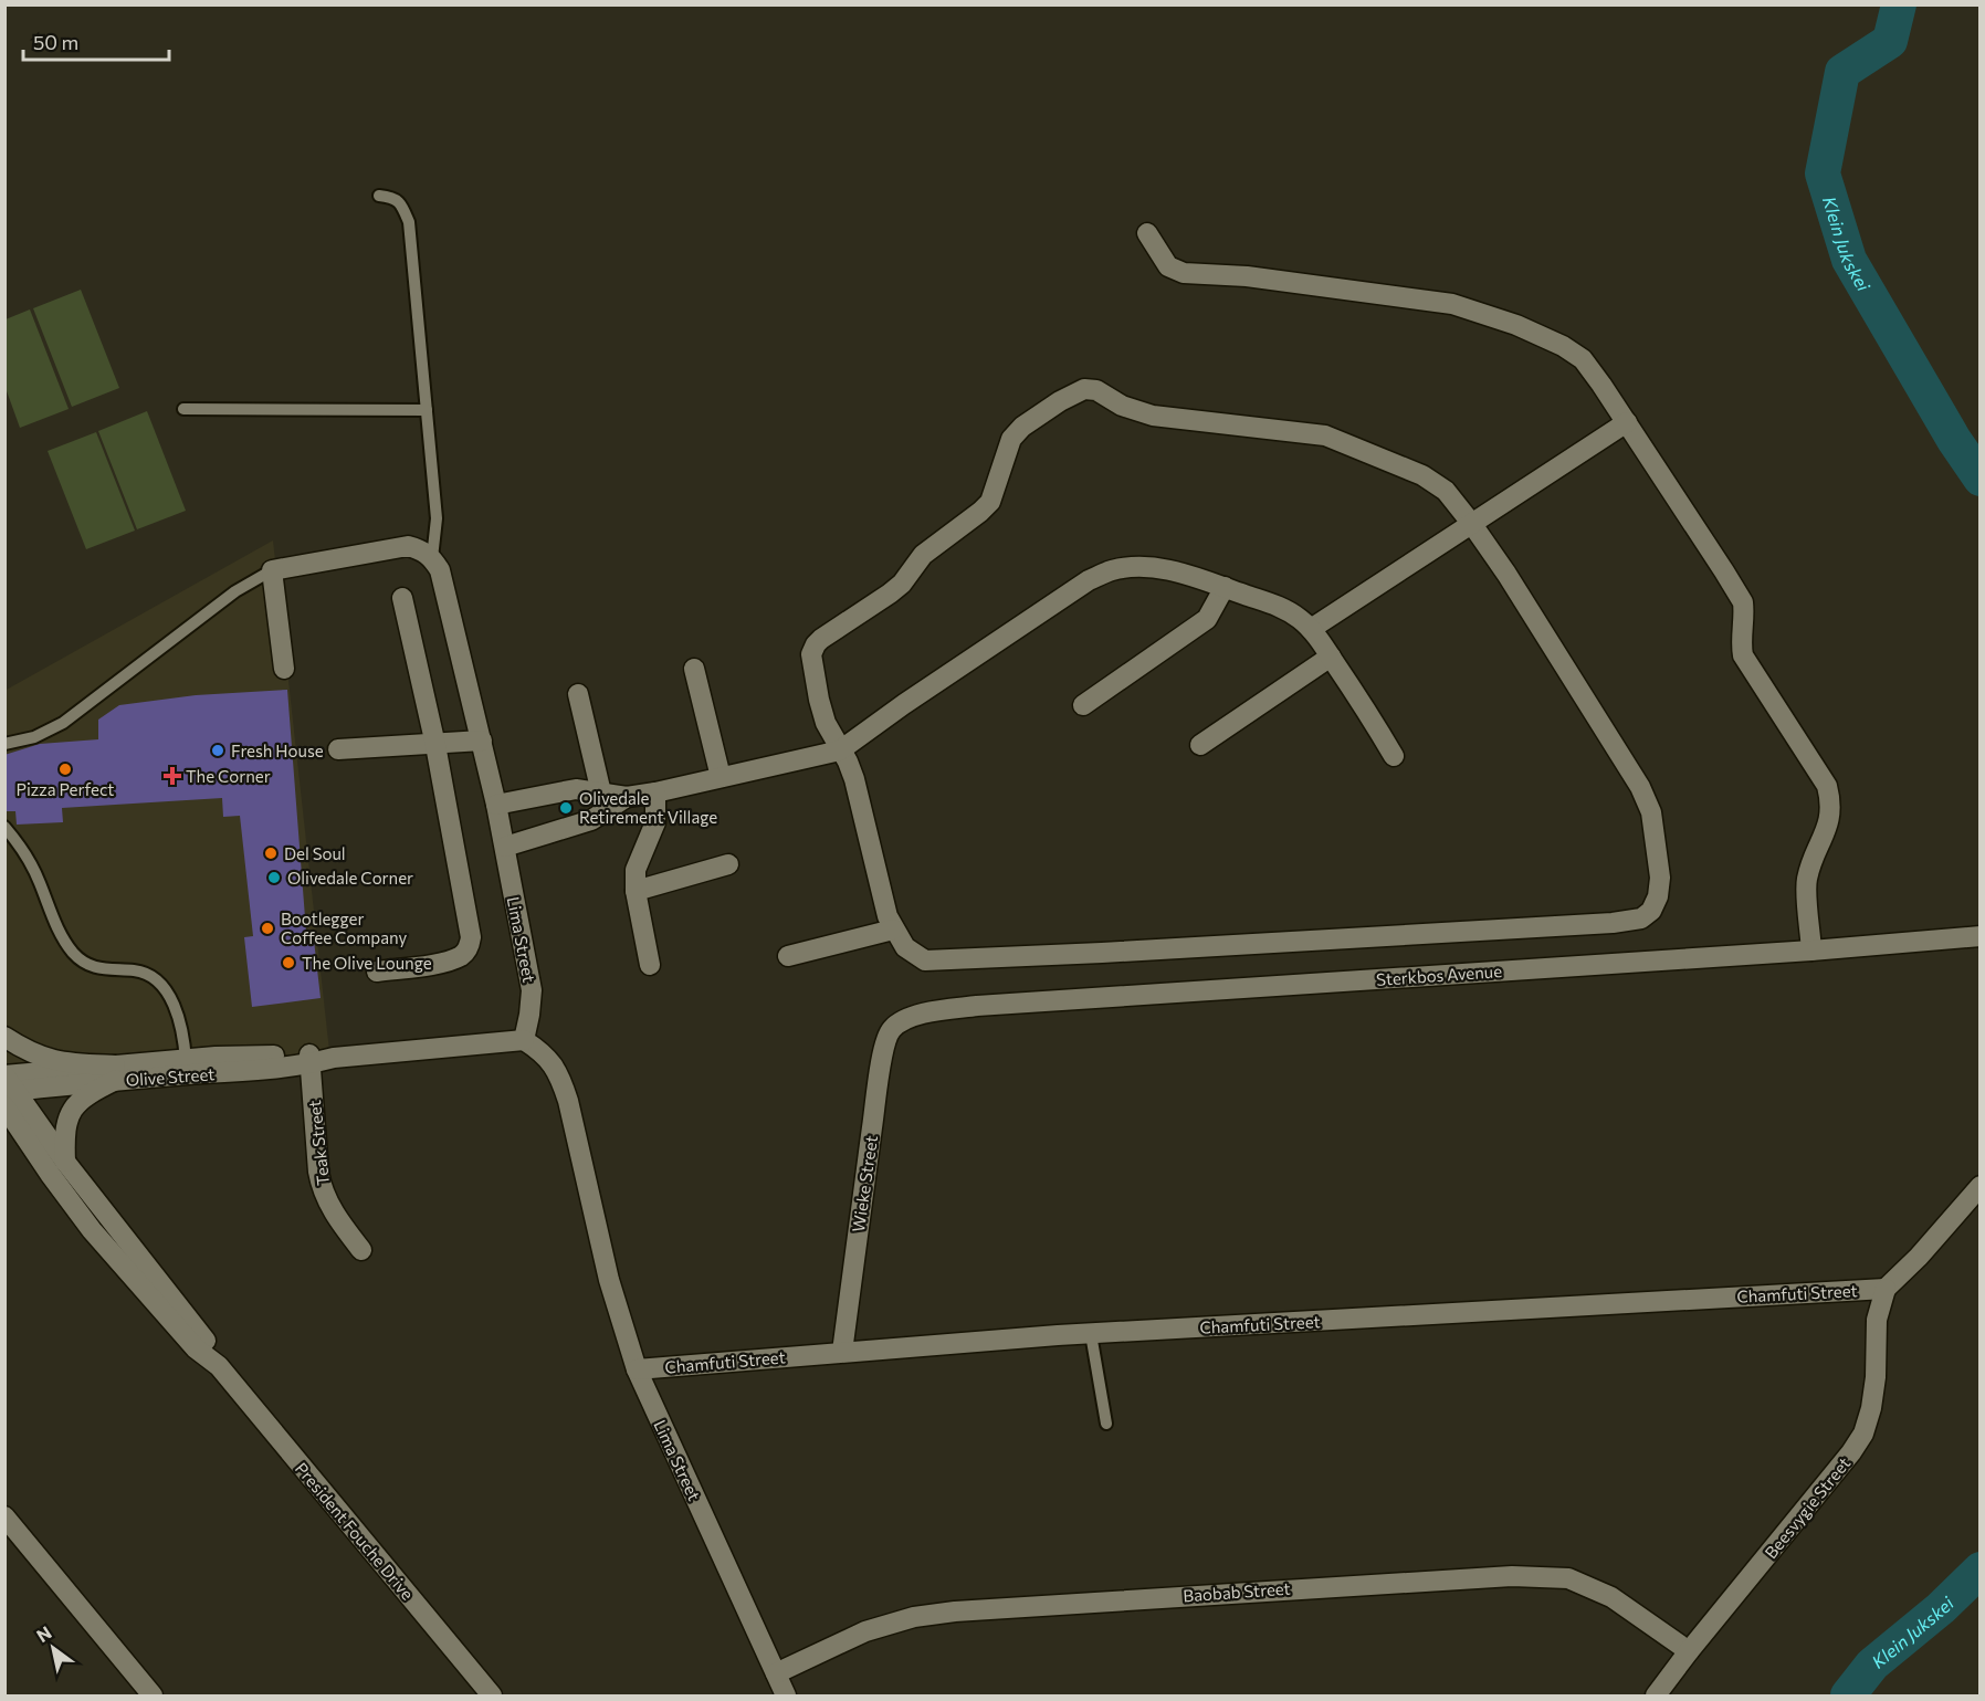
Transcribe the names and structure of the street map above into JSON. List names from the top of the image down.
{
  "streets": {
    "street": [
      "Lima Street",
      "Sterkbos Avenue",
      "Olive Street",
      "Teak Street",
      "Wieke Street",
      "Chamfuti Street",
      "Beesvygie Street",
      "President Fouche Drive",
      "Baobab Street"
    ]
  },
  "crossings": [
    ["Lima Street", "Olive Street"],
    ["Lima Street", "Chamfuti Street"],
    ["Lima Street", "Baobab Street"],
    ["Sterkbos Avenue", "Wieke Street"],
    ["Olive Street", "Teak Street"],
    ["Olive Street", "President Fouche Drive"],
    ["Wieke Street", "Chamfuti Street"],
    ["Chamfuti Street", "Beesvygie Street"],
    ["Beesvygie Street", "Baobab Street"]
  ],
  "water": ["Klein Jukskei"],
  "places": {
    "other": [
      "Fresh House",
      "Pizza Perfect",
      "Olivedale Retirement Village",
      "Del Soul",
      "Olivedale Corner",
      "Bootlegger Coffee Company",
      "The Olive Lounge"
    ],
    "health": ["The Corner"]
  },
  "scale_bar": "50 m",
  "north": "top left"
}
